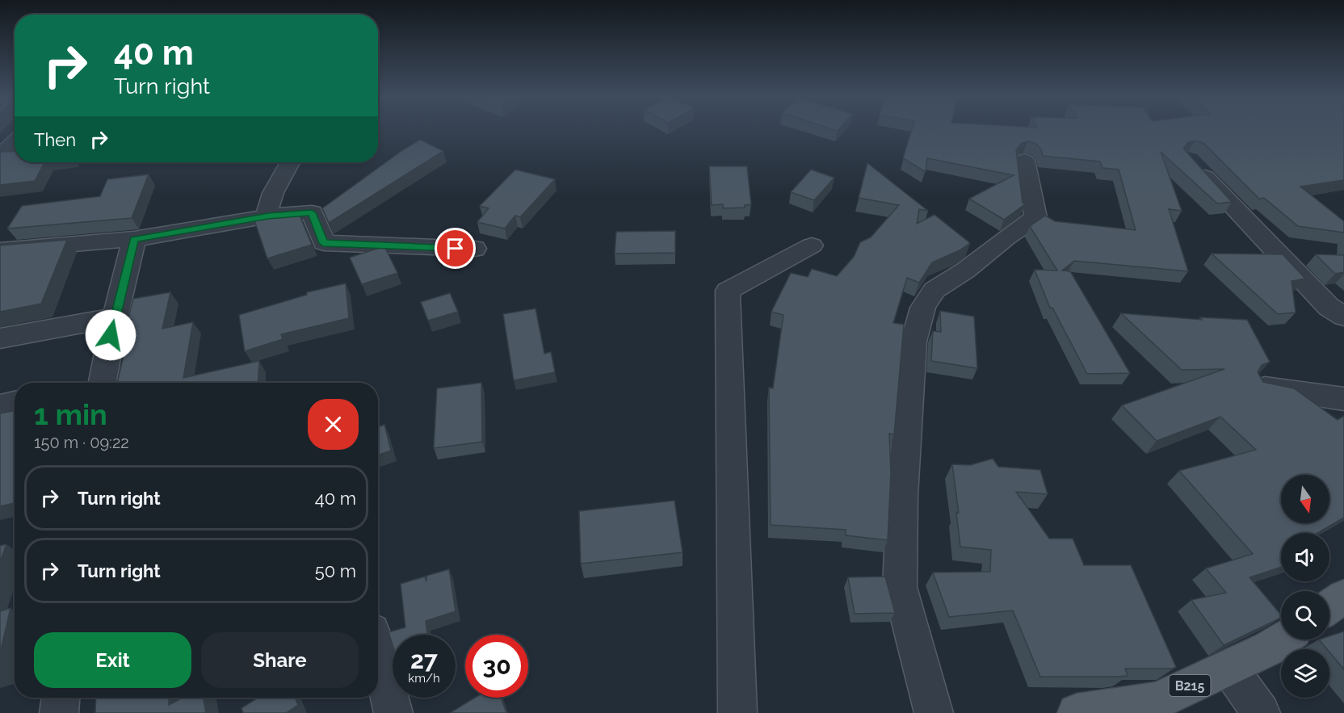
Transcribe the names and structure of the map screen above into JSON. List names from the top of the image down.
{
  "streets": {
    "main road": ["B215"]
  },
  "north": "bottom",
  "page": {
    "turn": ["40 m", "Turn right"],
    "then": "Then",
    "heading": ["1 min", "150 m · 09:22"],
    "list": [
      {
        "name": "Turn right",
        "value": "40 m"
      },
      {
        "name": "Turn right",
        "value": "50 m"
      }
    ],
    "buttons": ["Exit", "Share"],
    "speed": "27 km/h",
    "limit": "30"
  }
}
